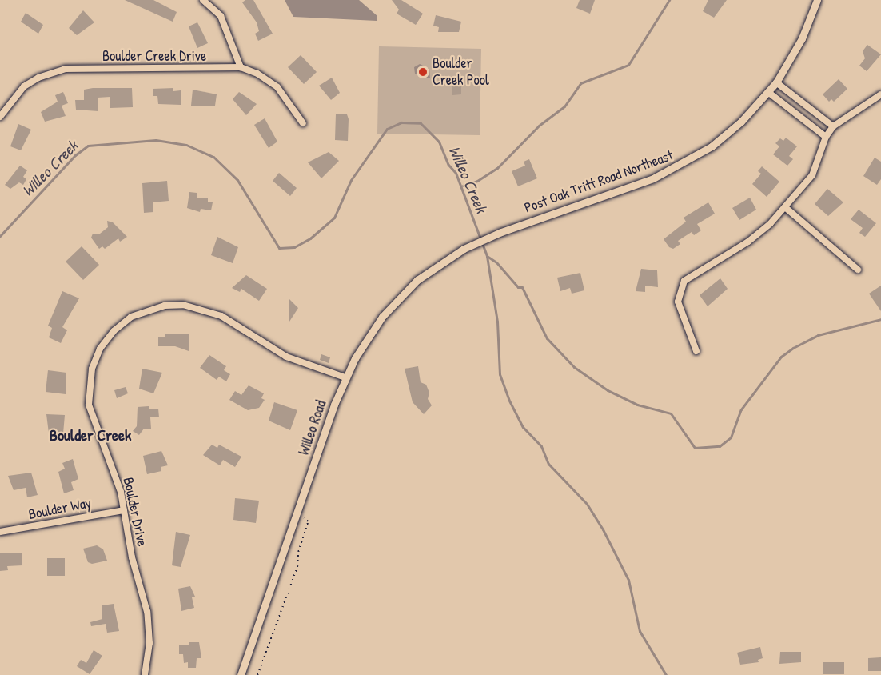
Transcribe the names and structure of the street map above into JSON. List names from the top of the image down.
{
  "streets": {
    "street": [
      "Boulder Creek Drive",
      "Post Oak Tritt Road Northeast",
      "Willeo Road",
      "Boulder Way",
      "Boulder Drive"
    ]
  },
  "crossings": [
    ["Post Oak Tritt Road Northeast", "Willeo Road"],
    ["Willeo Road", "Boulder Drive"],
    ["Boulder Way", "Boulder Drive"]
  ],
  "districts": ["Boulder Creek"],
  "water": ["Willeo Creek"],
  "places": ["Boulder Creek Pool"]
}
